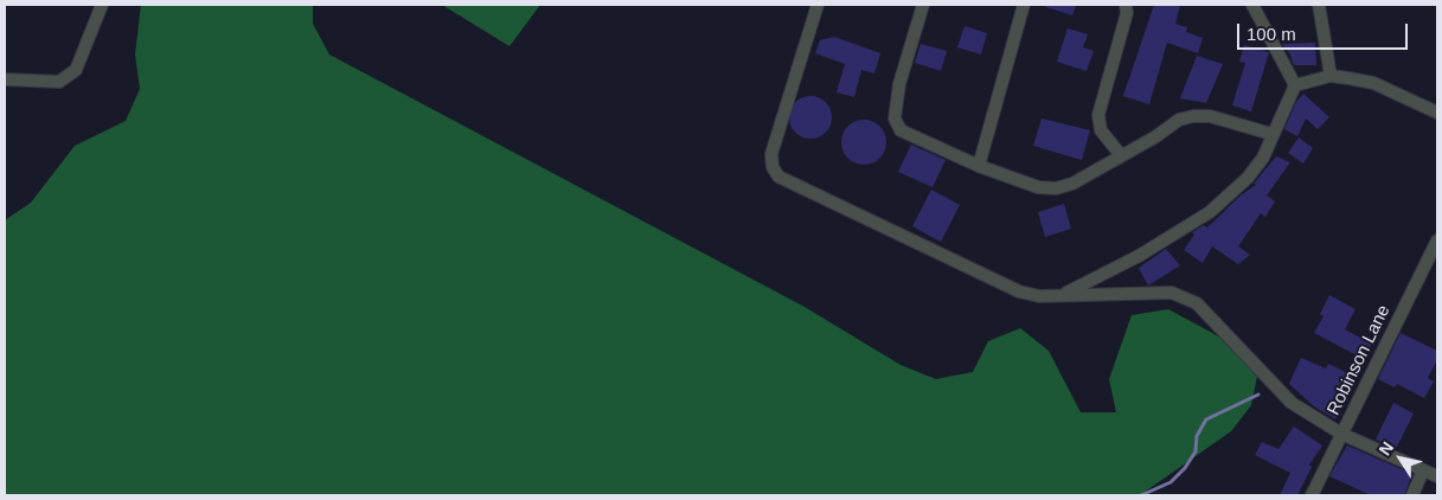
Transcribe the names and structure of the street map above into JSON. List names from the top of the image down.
{
  "streets": {
    "street": ["Robinson Lane"]
  },
  "scale_bar": "100 m",
  "north": "top left"
}
